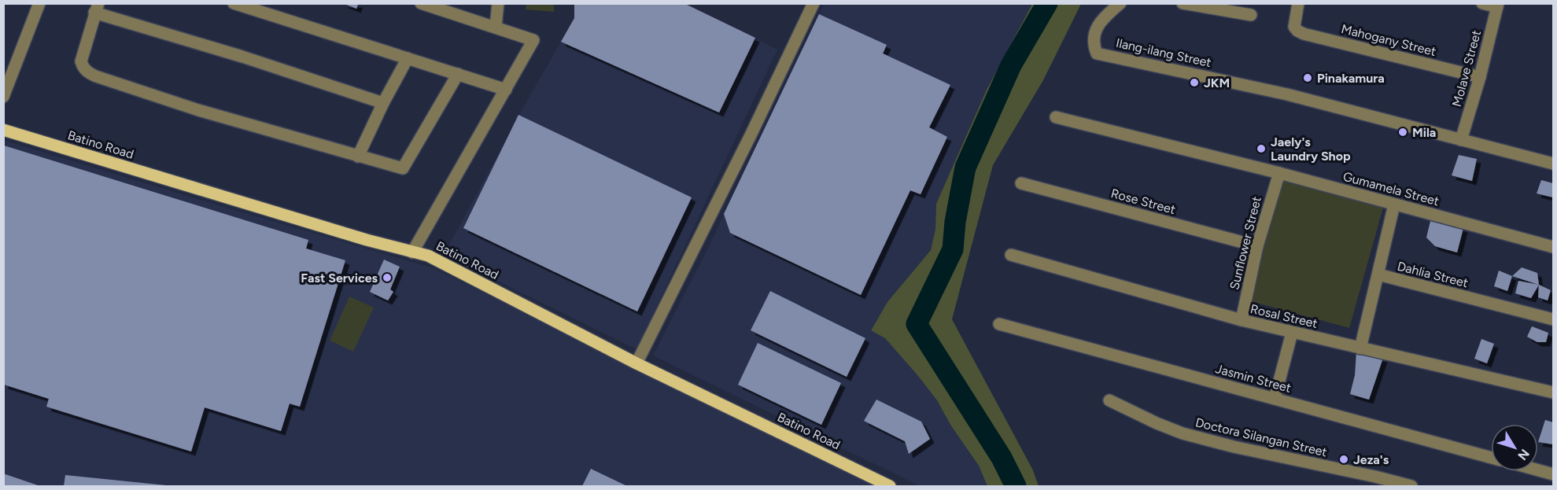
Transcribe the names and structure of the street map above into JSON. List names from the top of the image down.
{
  "streets": {
    "main road": ["Batino Road"],
    "street": [
      "Mahogany Street",
      "Ilang-ilang Street",
      "Molave Street",
      "Gumamela Street",
      "Rose Street",
      "Sunflower Street",
      "Dahlia Street",
      "Rosal Street",
      "Jasmin Street",
      "Doctora Silangan Street"
    ]
  },
  "crossings": [
    ["Mahogany Street", "Molave Street"],
    ["Ilang-ilang Street", "Molave Street"],
    ["Gumamela Street", "Sunflower Street"],
    ["Rose Street", "Sunflower Street"],
    ["Sunflower Street", "Rosal Street"],
    ["Dahlia Street", "Rosal Street"]
  ],
  "places": [
    "Pinakamura",
    "JKM",
    "Mila",
    "Jaely's Laundry Shop",
    "Fast Services",
    "Jeza's"
  ],
  "north": "bottom right"
}
